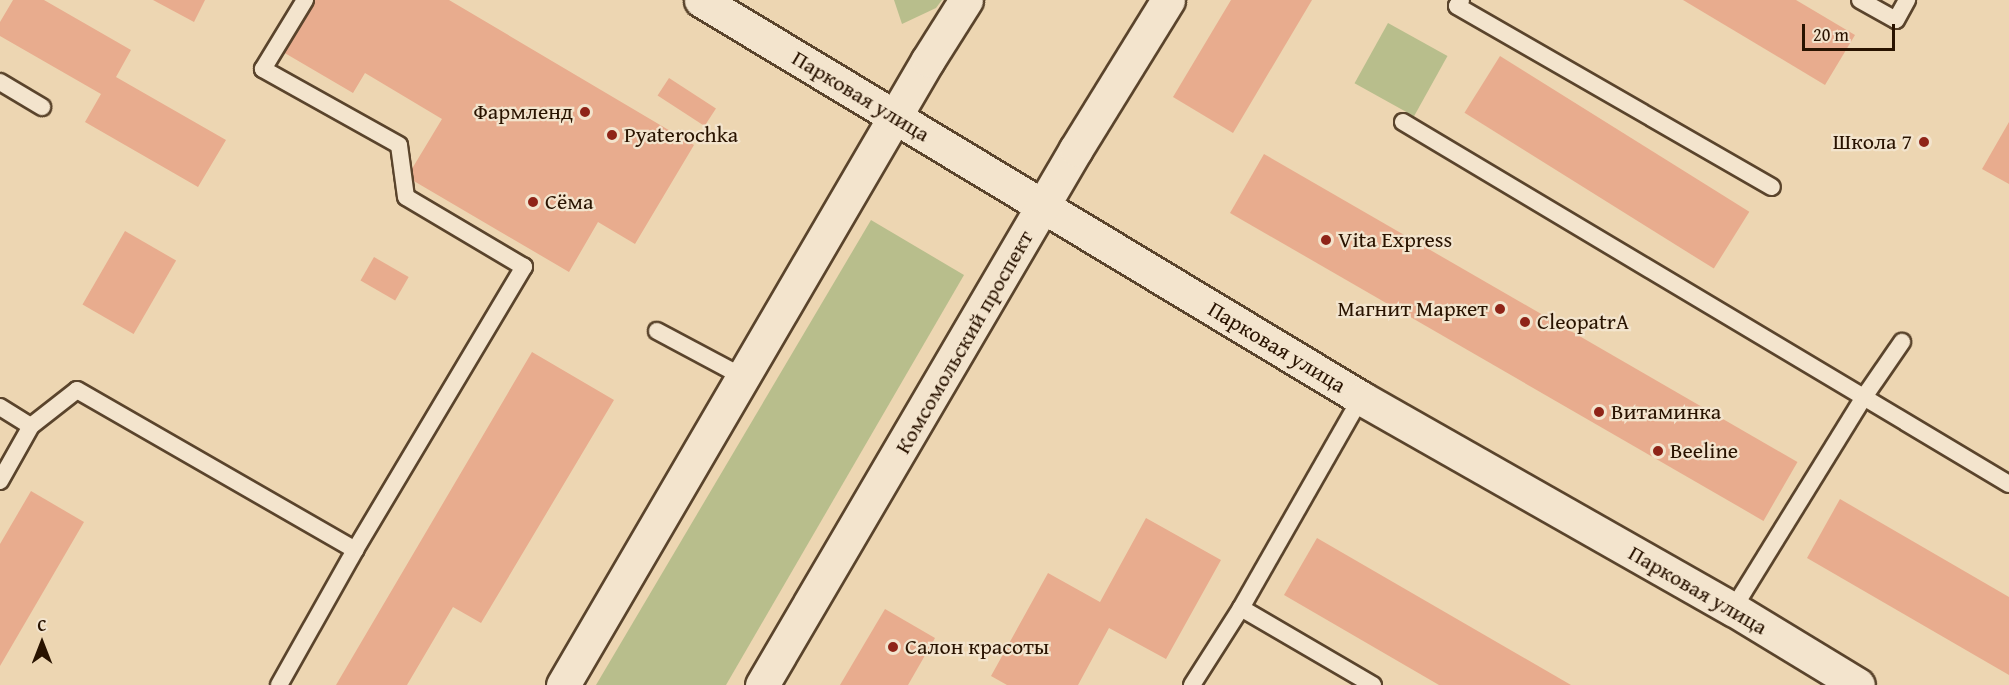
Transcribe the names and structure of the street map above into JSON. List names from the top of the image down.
{
  "streets": {
    "main road": ["Парковая улица", "Комсомольский проспект"]
  },
  "crossings": [
    ["Парковая улица", "Комсомольский проспект"]
  ],
  "places": [
    "Фармленд",
    "Pyaterochka",
    "Школа 7",
    "Сёма",
    "Vita Express",
    "Магнит Маркет",
    "CleopatrA",
    "Витаминка",
    "Beeline",
    "Салон красоты"
  ],
  "scale_bar": "20 m",
  "north": "top"
}
